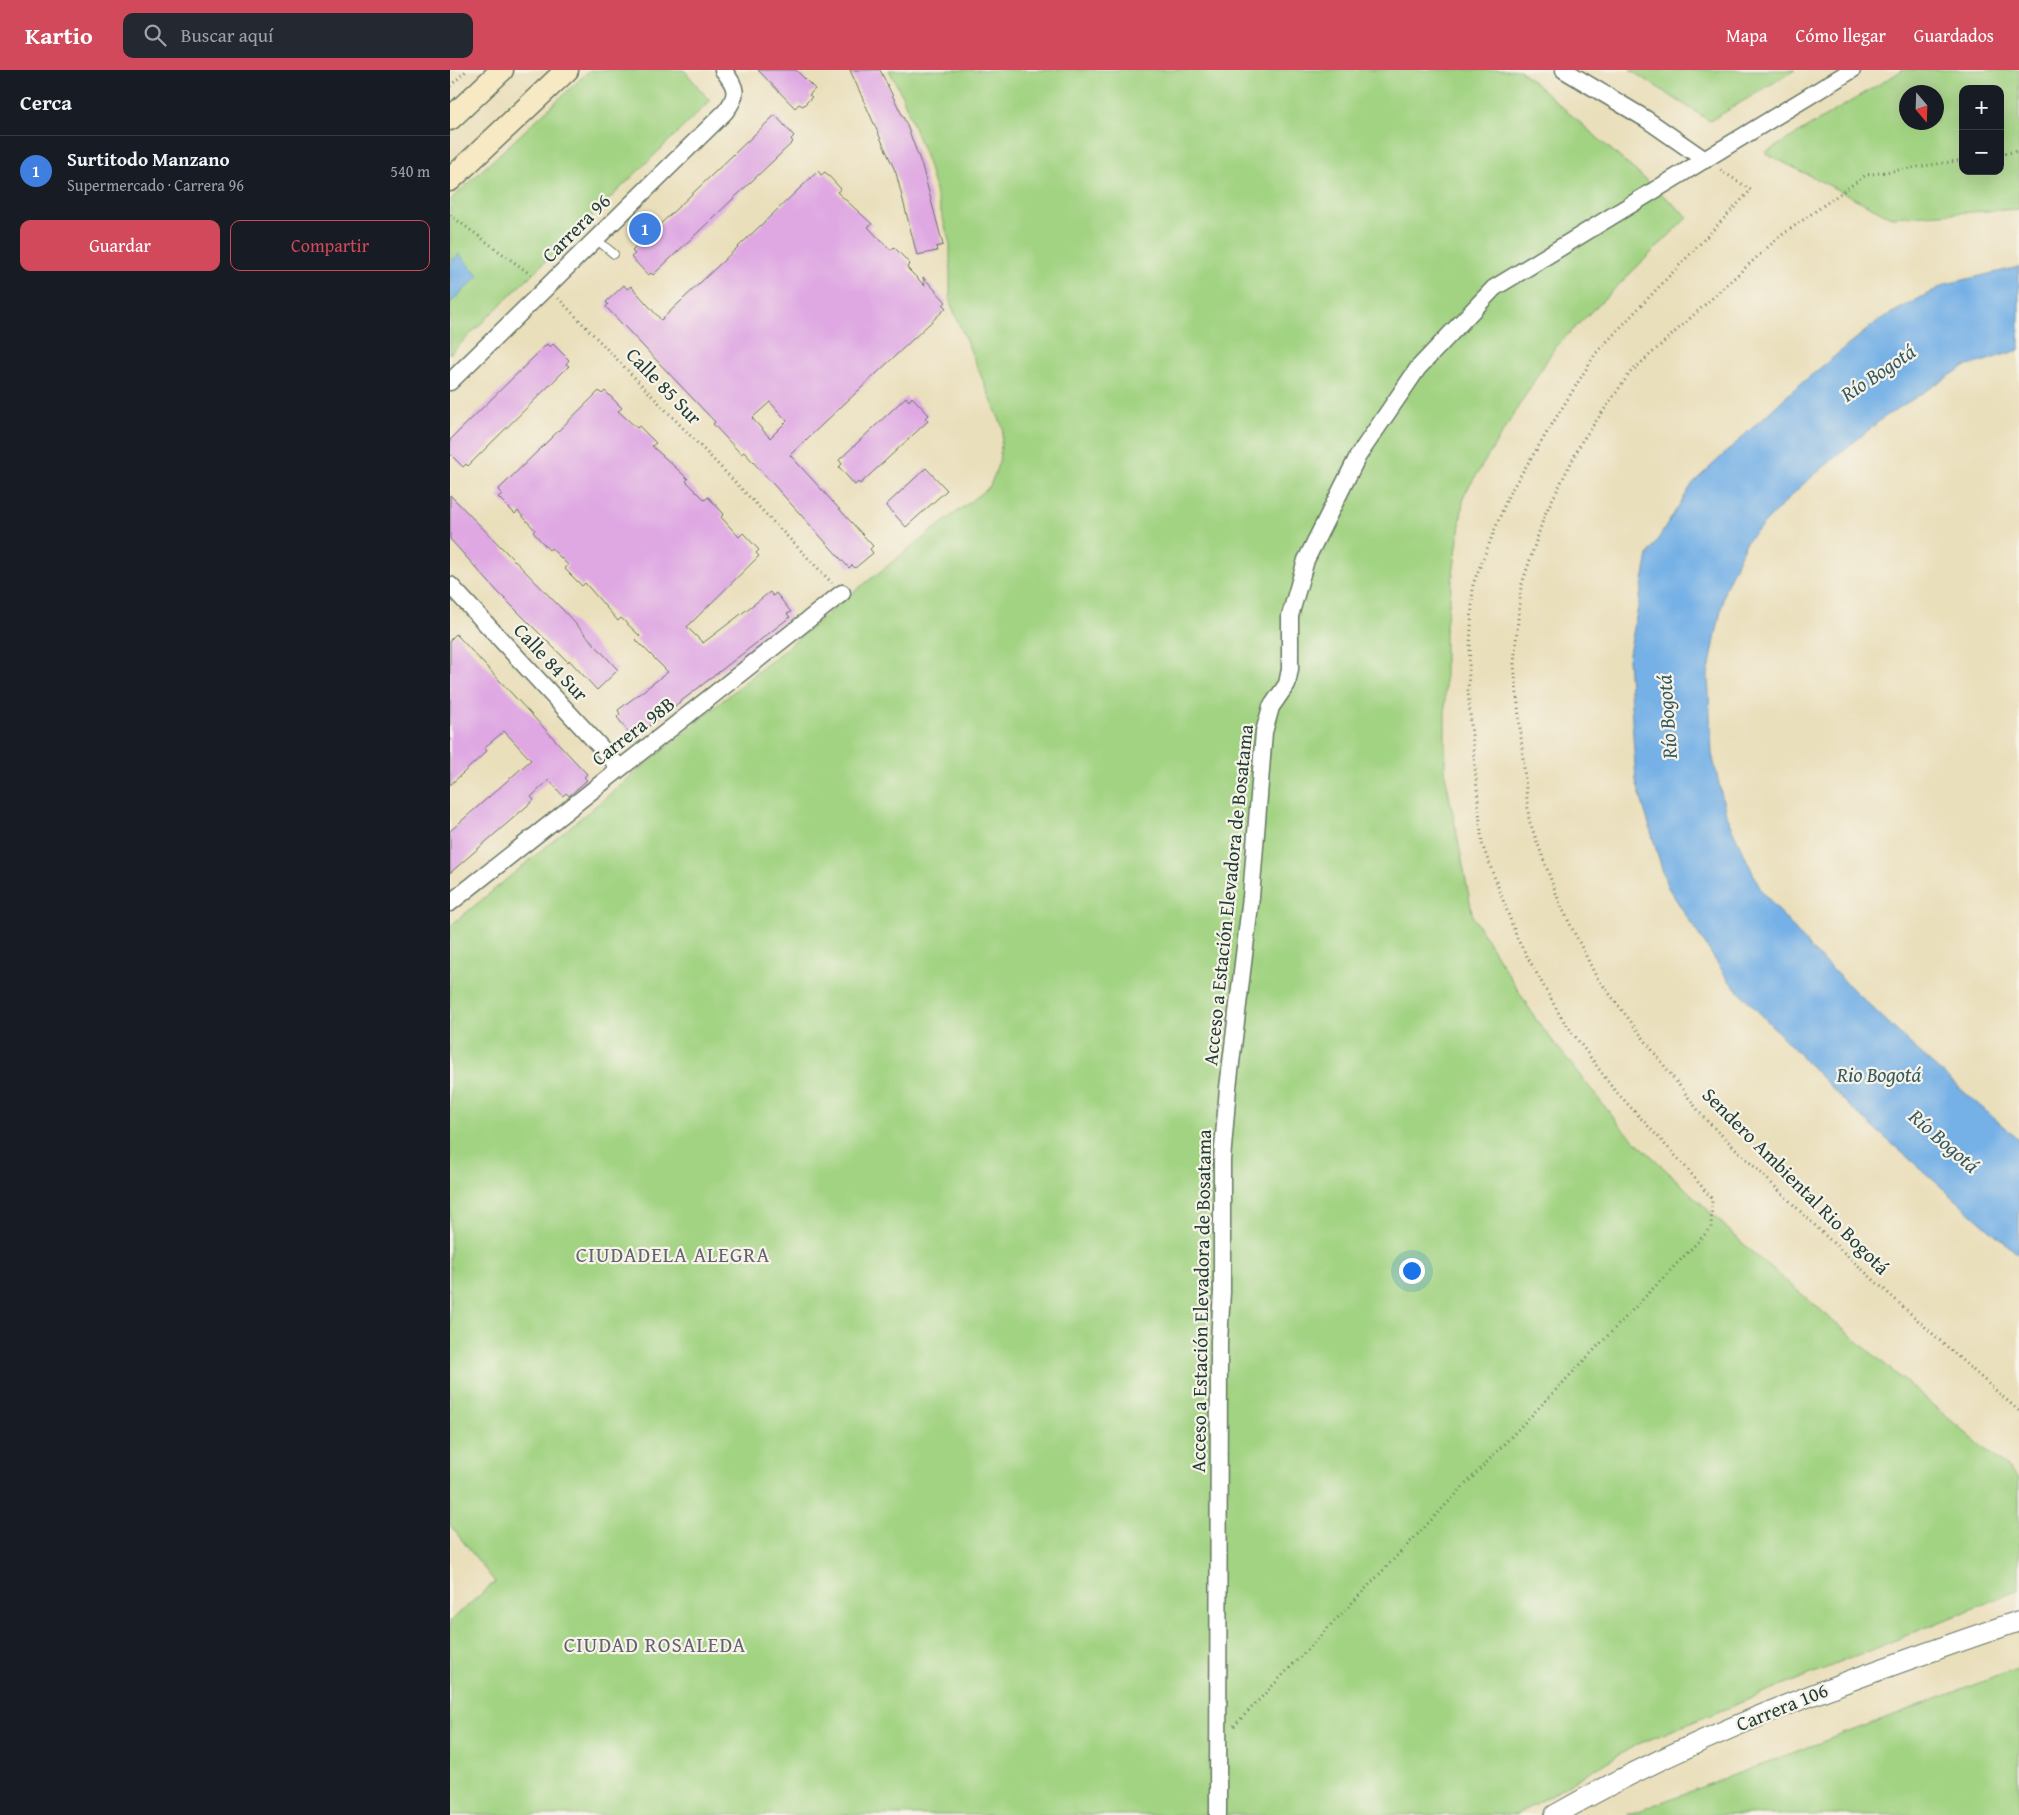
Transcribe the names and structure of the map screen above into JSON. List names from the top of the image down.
{
  "streets": {
    "street": [
      "Carrera 96",
      "Calle 84 Sur",
      "Carrera 98B",
      "Acceso a Estación Elevadora de Bosatama",
      "Carrera 106"
    ],
    "path": ["Calle 85 Sur", "Sendero Ambiental Rio Bogotá"]
  },
  "crossings": [
    ["Carrera 96", "Calle 85 Sur"],
    ["Calle 85 Sur", "Carrera 98B"],
    ["Calle 84 Sur", "Carrera 98B"]
  ],
  "districts": ["CIUDADELA ALEGRA", "CIUDAD ROSALEDA"],
  "water": ["Río Bogotá", "Rio Bogotá"],
  "north": "bottom",
  "page": {
    "header": "Kartio",
    "search": "Buscar aquí",
    "nav": ["Mapa", "Cómo llegar", "Guardados"],
    "heading": "Cerca",
    "map_buttons": ["+", "−"],
    "list": [
      {
        "mark": "1",
        "name": "Surtitodo Manzano",
        "note": "Supermercado · Carrera 96",
        "value": "540 m"
      }
    ],
    "buttons": ["Guardar", "Compartir"],
    "pins": "1"
  }
}
